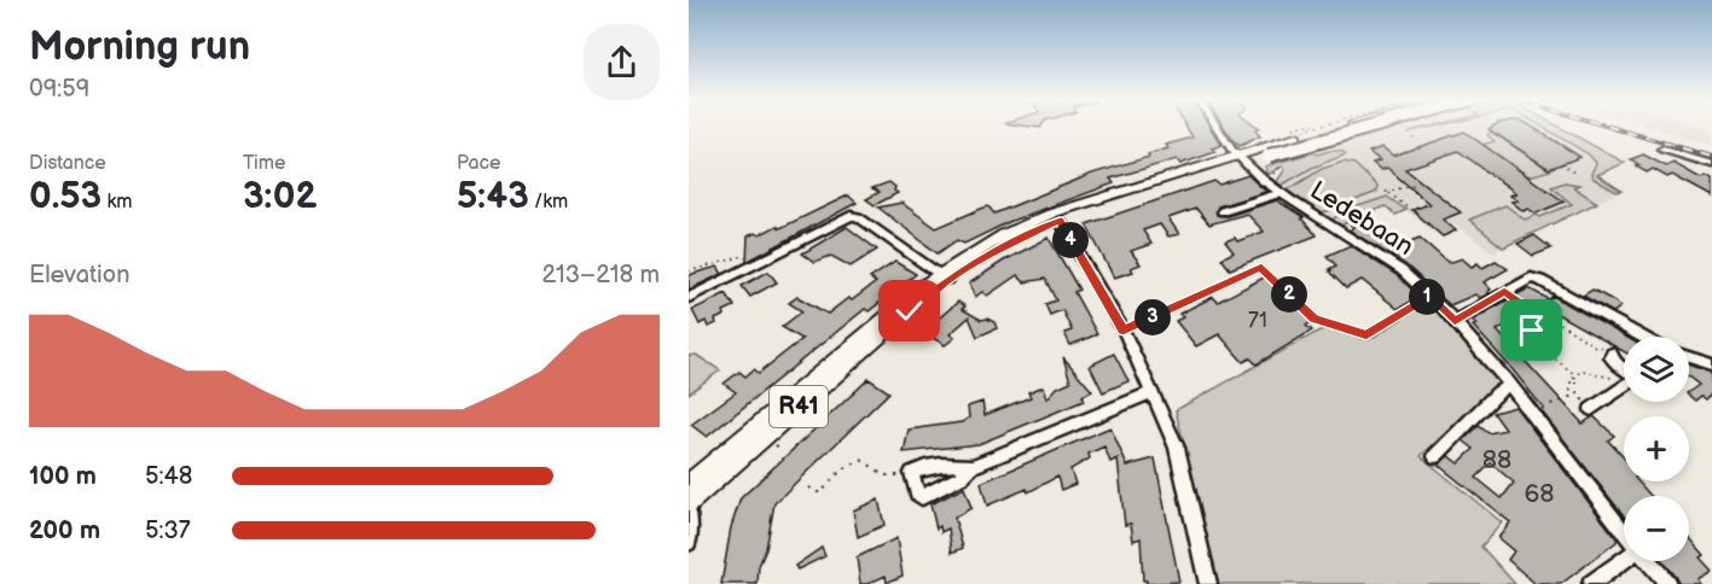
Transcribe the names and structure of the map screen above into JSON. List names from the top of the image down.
{
  "streets": {
    "main road": ["R41"],
    "street": ["Ledebaan"]
  },
  "crossings": [
    ["Ledebaan", "R41"]
  ],
  "house_numbers": ["71", "88", "68"],
  "page": {
    "heading": ["Morning run", "09:59"],
    "stats": [
      ["Distance", "0.53 km"],
      ["Time", "3:02"],
      ["Pace", "5:43 /km"]
    ],
    "pins": [
      "4",
      "2",
      "1",
      "3"
    ],
    "chart": ["Elevation", "213–218 m"],
    "map_buttons": ["+", "−"],
    "list": [
      {
        "name": "100 m",
        "note": "5:48"
      },
      {
        "name": "200 m",
        "note": "5:37"
      }
    ]
  }
}
